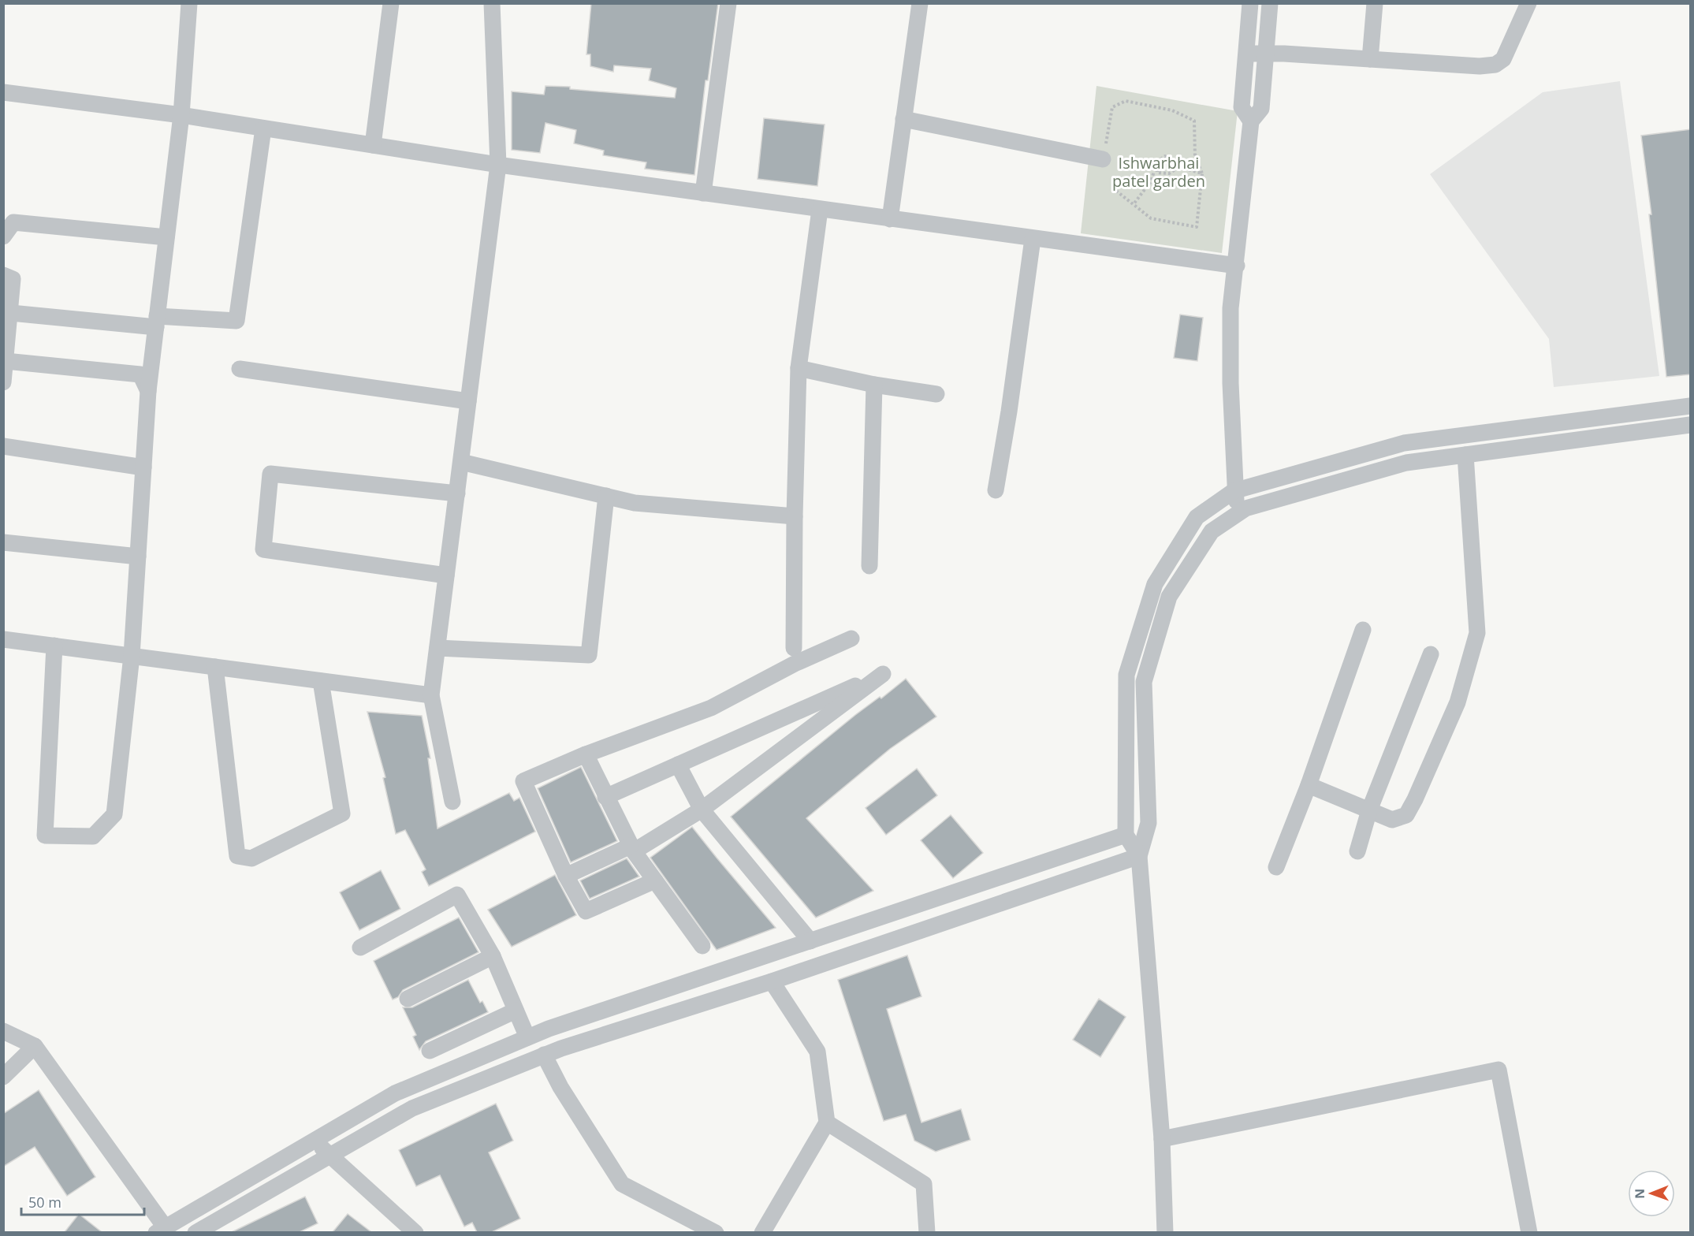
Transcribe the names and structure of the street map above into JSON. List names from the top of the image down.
{
  "parks": ["Ishwarbhai patel garden"],
  "scale_bar": "50 m",
  "north": "left"
}
